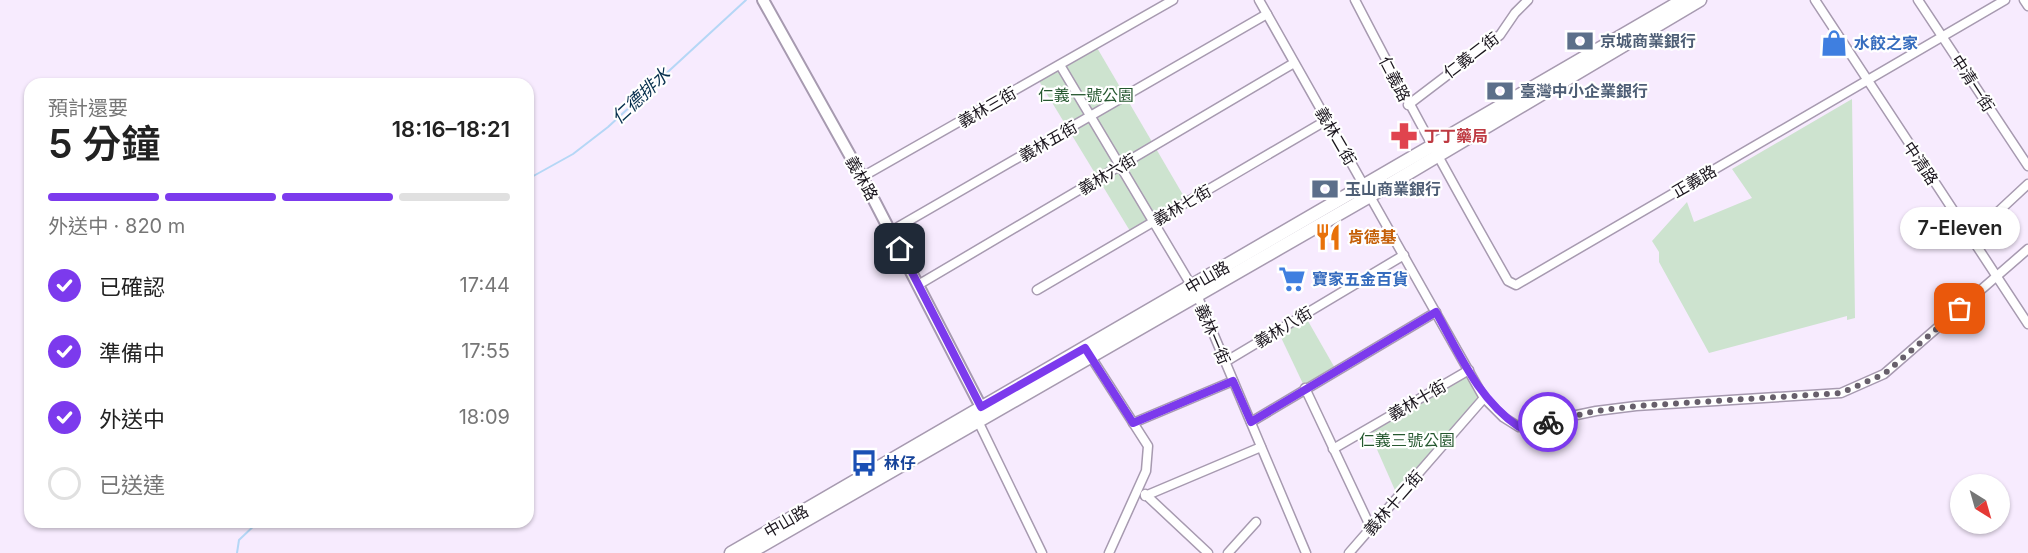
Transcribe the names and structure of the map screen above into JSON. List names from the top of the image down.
{
  "streets": {
    "main road": ["中山路"],
    "street": [
      "仁義二街",
      "仁義路",
      "中清一街",
      "義林三街",
      "義林二街",
      "義林五街",
      "中清路",
      "義林六街",
      "義林路",
      "正義路",
      "義林七街",
      "義林八街",
      "義林一街",
      "義林十街",
      "義林十二街"
    ]
  },
  "crossings": [
    ["仁義二街", "仁義路"],
    ["仁義路", "正義路"],
    ["仁義路", "中山路"],
    ["中清一街", "正義路"],
    ["義林三街", "義林路"],
    ["義林三街", "義林一街"],
    ["義林二街", "義林五街"],
    ["義林二街", "中清路"],
    ["義林二街", "義林六街"],
    ["義林二街", "義林七街"],
    ["義林二街", "中山路"],
    ["義林二街", "義林八街"],
    ["義林二街", "義林十街"],
    ["義林二街", "義林十二街"],
    ["義林五街", "義林路"],
    ["義林五街", "義林一街"],
    ["中清路", "正義路"],
    ["義林六街", "義林路"],
    ["義林六街", "義林一街"],
    ["義林路", "中山路"],
    ["正義路", "中山路"],
    ["義林七街", "義林一街"],
    ["中山路", "義林一街"],
    ["義林八街", "義林一街"]
  ],
  "water": ["仁德排水"],
  "parks": ["仁義一號公園", "仁義三號公園"],
  "places": {
    "bank": ["京城商業銀行", "臺灣中小企業銀行", "玉山商業銀行"],
    "shop": ["水餃之家"],
    "pharmacy": ["丁丁藥局"],
    "restaurant": ["肯德基"],
    "supermarket": ["寶家五金百貨"],
    "other": ["7-Eleven"],
    "bus stop": ["林仔"]
  },
  "north": "bottom right",
  "page": {
    "heading": ["5 分鐘", "預計還要", "18:16–18:21"],
    "bar": "外送中 · 820 m",
    "bubble": "7-Eleven",
    "list": [
      ["已確認", "17:44"],
      ["準備中", "17:55"],
      ["外送中", "18:09"],
      "已送達"
    ]
  }
}
